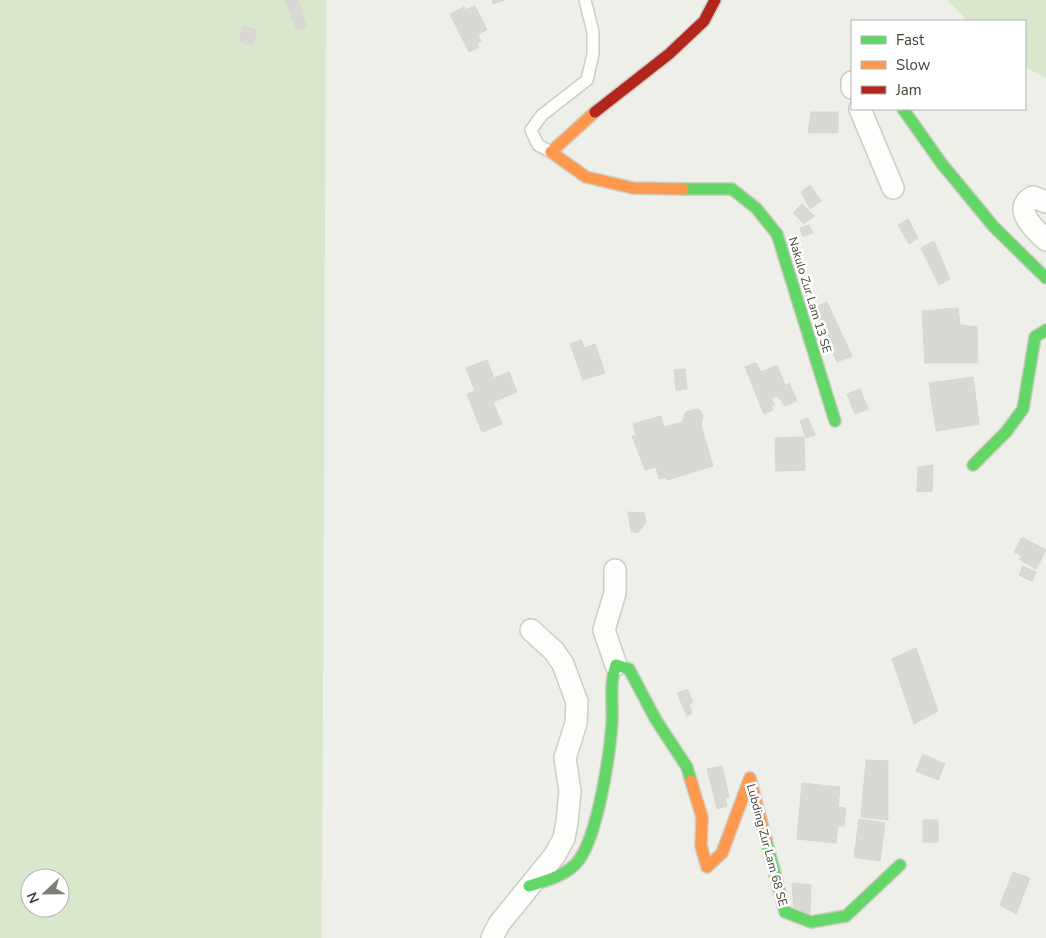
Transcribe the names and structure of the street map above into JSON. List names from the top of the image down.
{
  "streets": {
    "street": ["Nakulo Zur Lam 13 SE", "Lubding Zur Lam 68 SE"]
  },
  "legend": ["Fast", "Slow", "Jam"],
  "north": "left"
}
